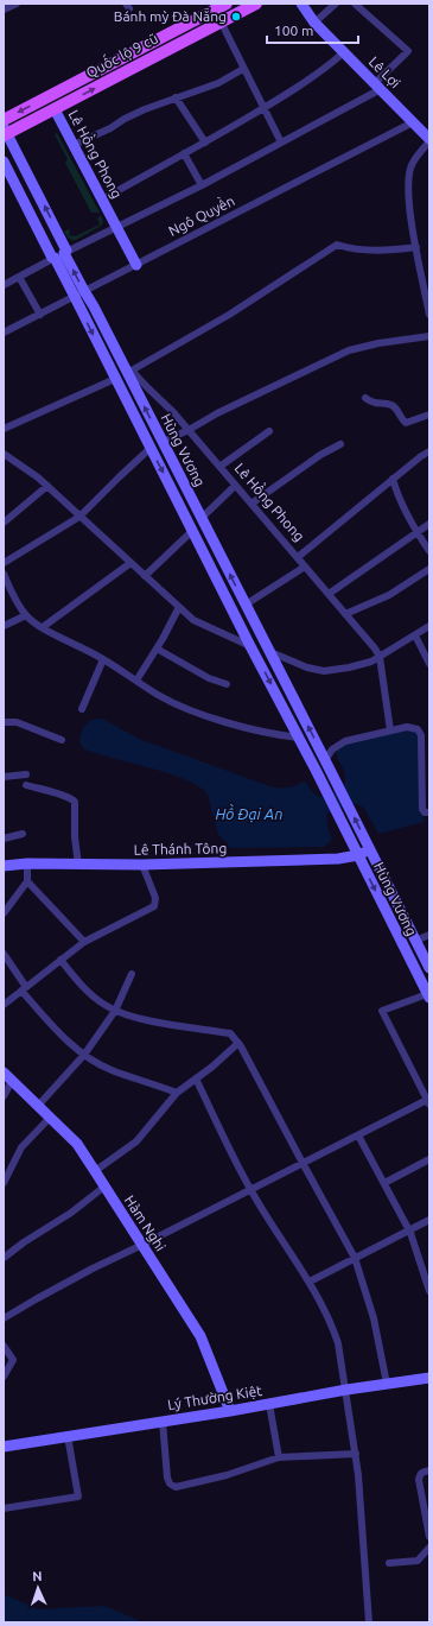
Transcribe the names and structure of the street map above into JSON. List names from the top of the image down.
{
  "streets": {
    "main road": [
      "Quốc lộ 9 cũ",
      "Lê Lợi",
      "Lê Hồng Phong",
      "Hùng Vương",
      "Lê Thánh Tông",
      "Hàm Nghi",
      "Lý Thường Kiệt"
    ],
    "street": ["Ngô Quyền"]
  },
  "crossings": [
    ["Quốc lộ 9 cũ", "Lê Hồng Phong"],
    ["Quốc lộ 9 cũ", "Hùng Vương"],
    ["Lê Lợi", "Ngô Quyền"],
    ["Lê Hồng Phong", "Ngô Quyền"],
    ["Lê Hồng Phong", "Hùng Vương"],
    ["Ngô Quyền", "Hùng Vương"],
    ["Hùng Vương", "Lê Thánh Tông"],
    ["Hàm Nghi", "Lý Thường Kiệt"]
  ],
  "water": ["Hồ Đại An"],
  "places": ["Bánh mỳ Đà Nẵng"],
  "scale_bar": "100 m",
  "north": "top"
}
